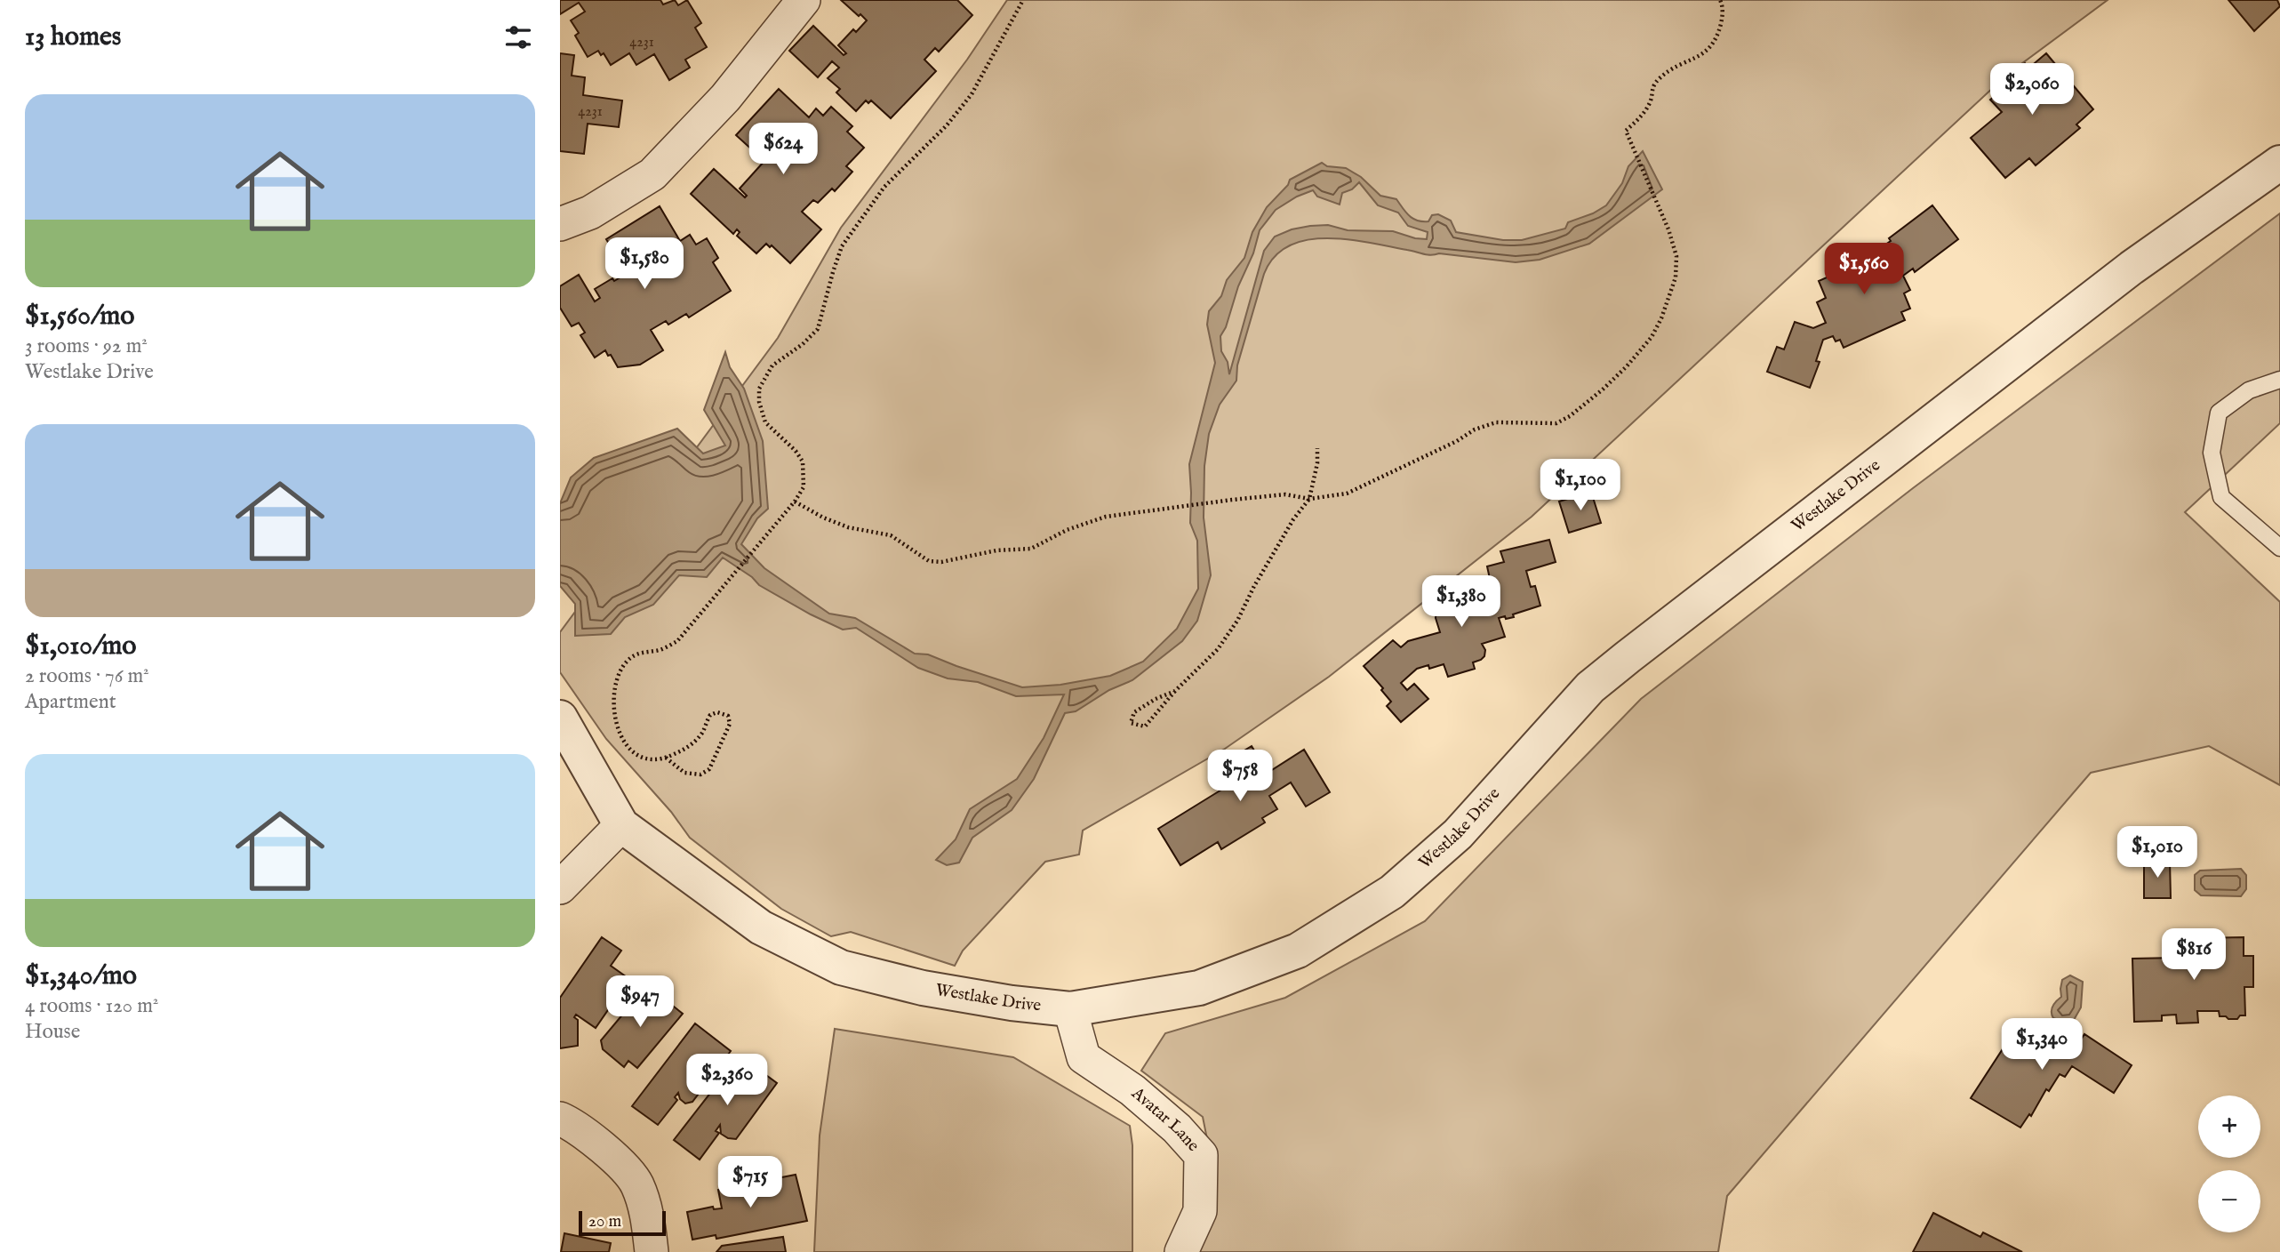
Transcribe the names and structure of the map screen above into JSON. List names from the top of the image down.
{
  "streets": {
    "street": ["Westlake Drive", "Avatar Lane"]
  },
  "crossings": [
    ["Westlake Drive", "Avatar Lane"]
  ],
  "house_numbers": ["4231", "4231"],
  "scale_bar": "20 m",
  "page": {
    "heading": "13 homes",
    "price": [
      "$2,060",
      "$624",
      "$1,580",
      "$1,560",
      "$1,100",
      "$1,380",
      "$758",
      "$1,010",
      "$816",
      "$947",
      "$1,340",
      "$2,360",
      "$715"
    ],
    "list": [
      {
        "name": "$1,560/mo",
        "note": "3 rooms · 92 m² · Westlake Drive"
      },
      {
        "name": "$1,010/mo",
        "note": "2 rooms · 76 m² · Apartment"
      },
      {
        "name": "$1,340/mo",
        "note": "4 rooms · 120 m² · House"
      }
    ],
    "map_buttons": ["+", "−"],
    "scale": "20 m"
  }
}
